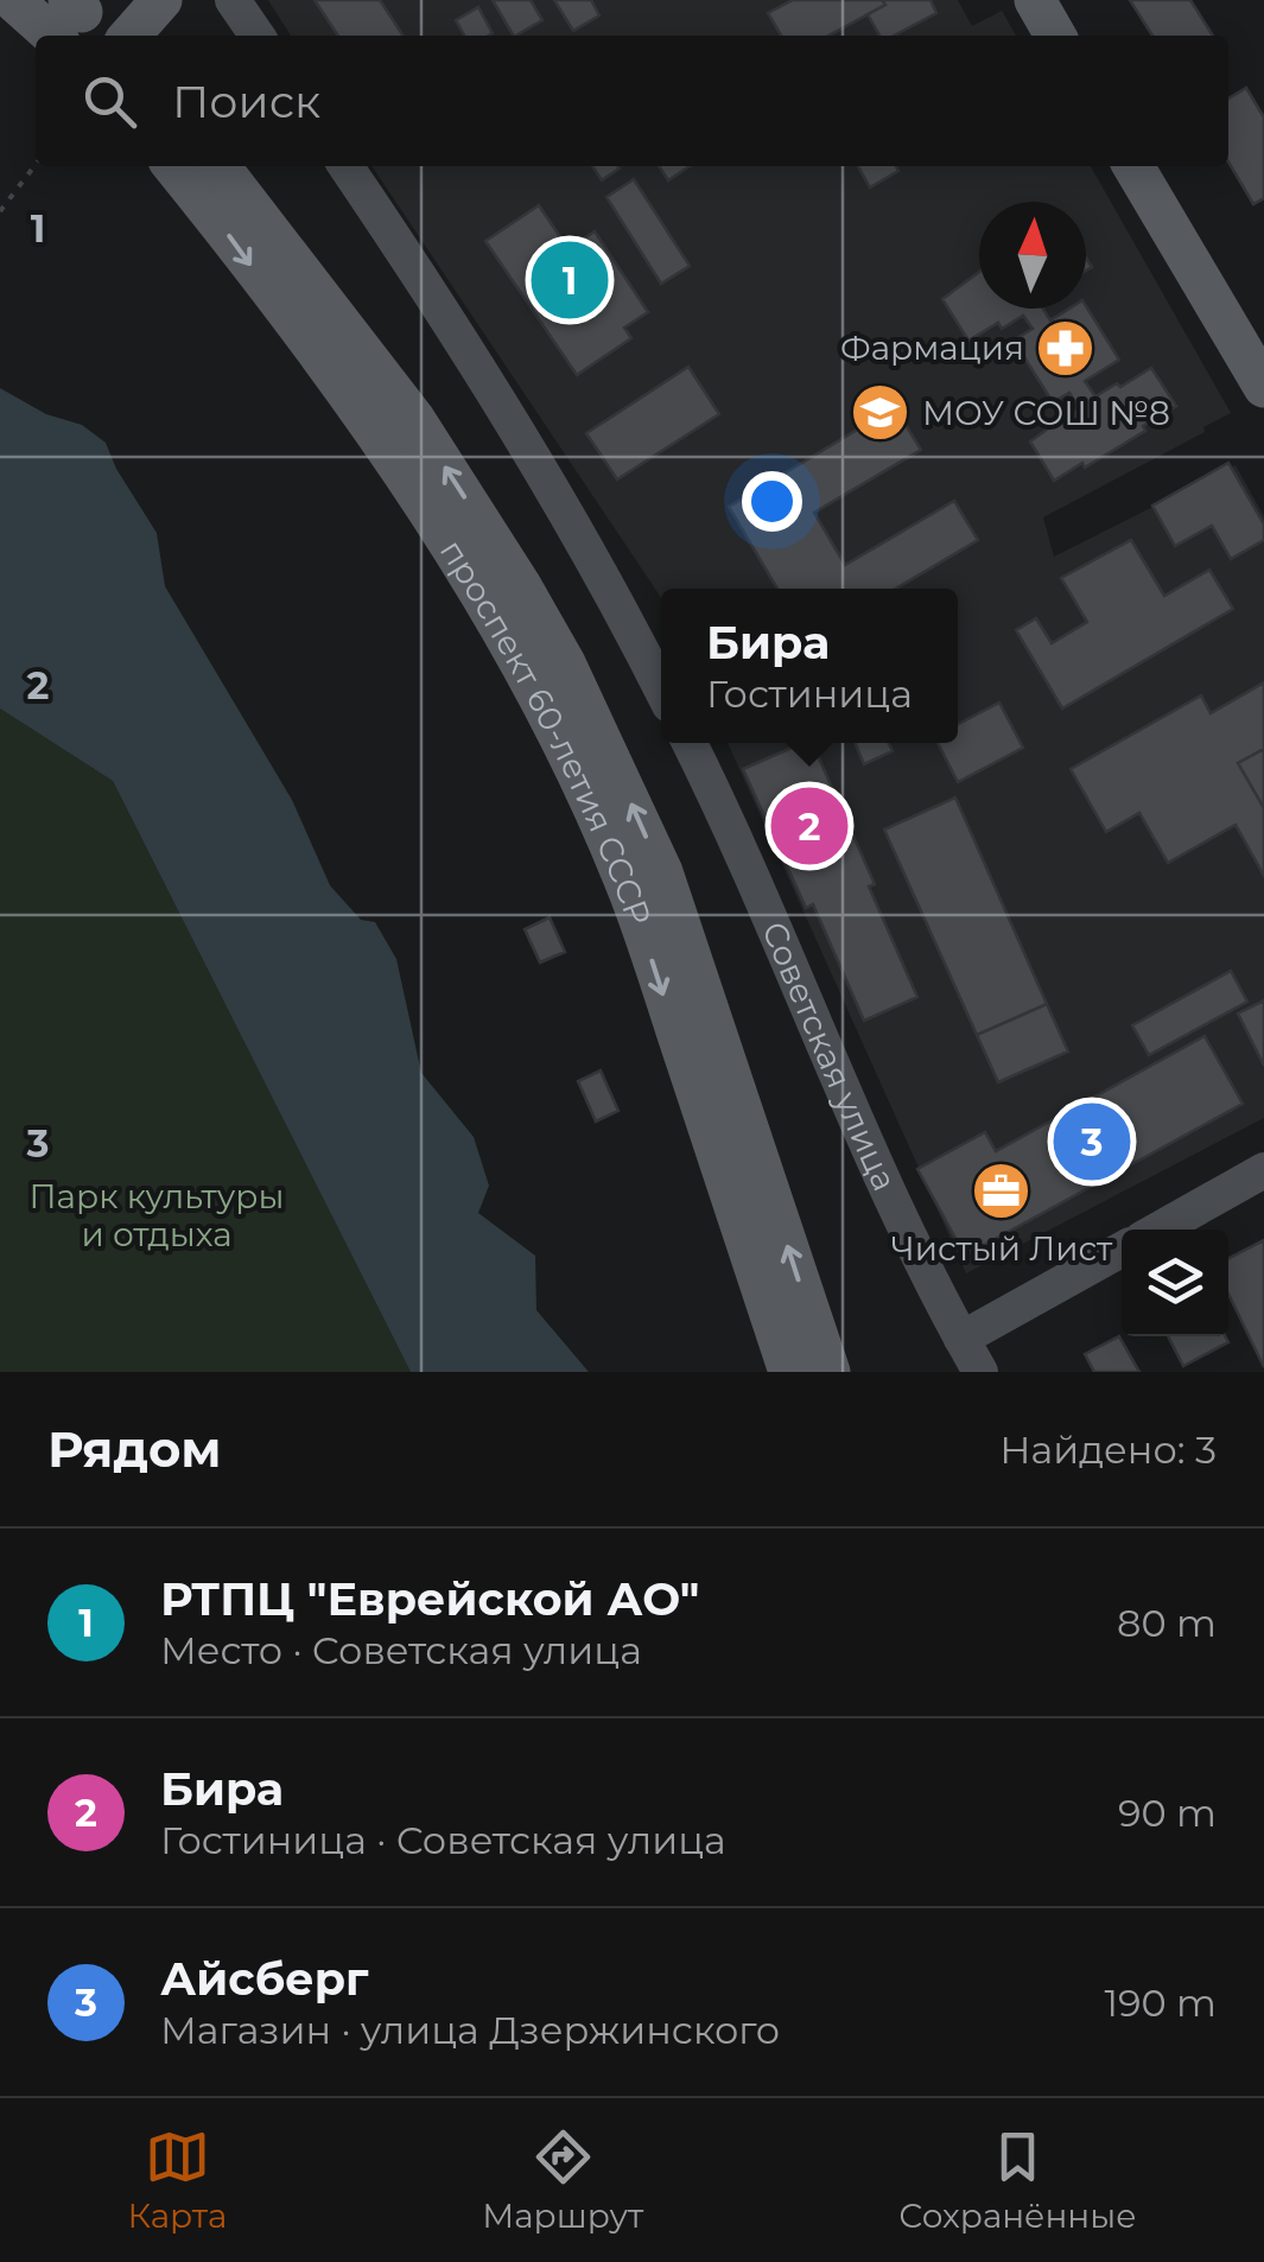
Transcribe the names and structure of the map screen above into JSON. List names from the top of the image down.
{
  "streets": {
    "main road": ["проспект 60-летия СССР", "Советская улица"]
  },
  "parks": ["Парк культуры и отдыха"],
  "places": {
    "pharmacy": ["Фармация"],
    "school or university": ["МОУ СОШ №8"],
    "office": ["Чистый Лист"]
  },
  "north": "top",
  "page": {
    "search": "Поиск",
    "pins": ["1", "2", "3"],
    "popup": ["Бира", "Гостиница"],
    "heading": ["Рядом", "Найдено: 3"],
    "list": [
      {
        "mark": "1",
        "name": "РТПЦ \"Еврейской АО\"",
        "note": "Место · Советская улица",
        "value": "80 m"
      },
      {
        "mark": "2",
        "name": "Бира",
        "note": "Гостиница · Советская улица",
        "value": "90 m"
      },
      {
        "mark": "3",
        "name": "Айсберг",
        "note": "Магазин · улица Дзержинского",
        "value": "190 m"
      }
    ],
    "nav": ["Карта", "Маршрут", "Сохранённые"]
  },
  "grid": {
    "rows": ["1", "2", "3"]
  }
}
